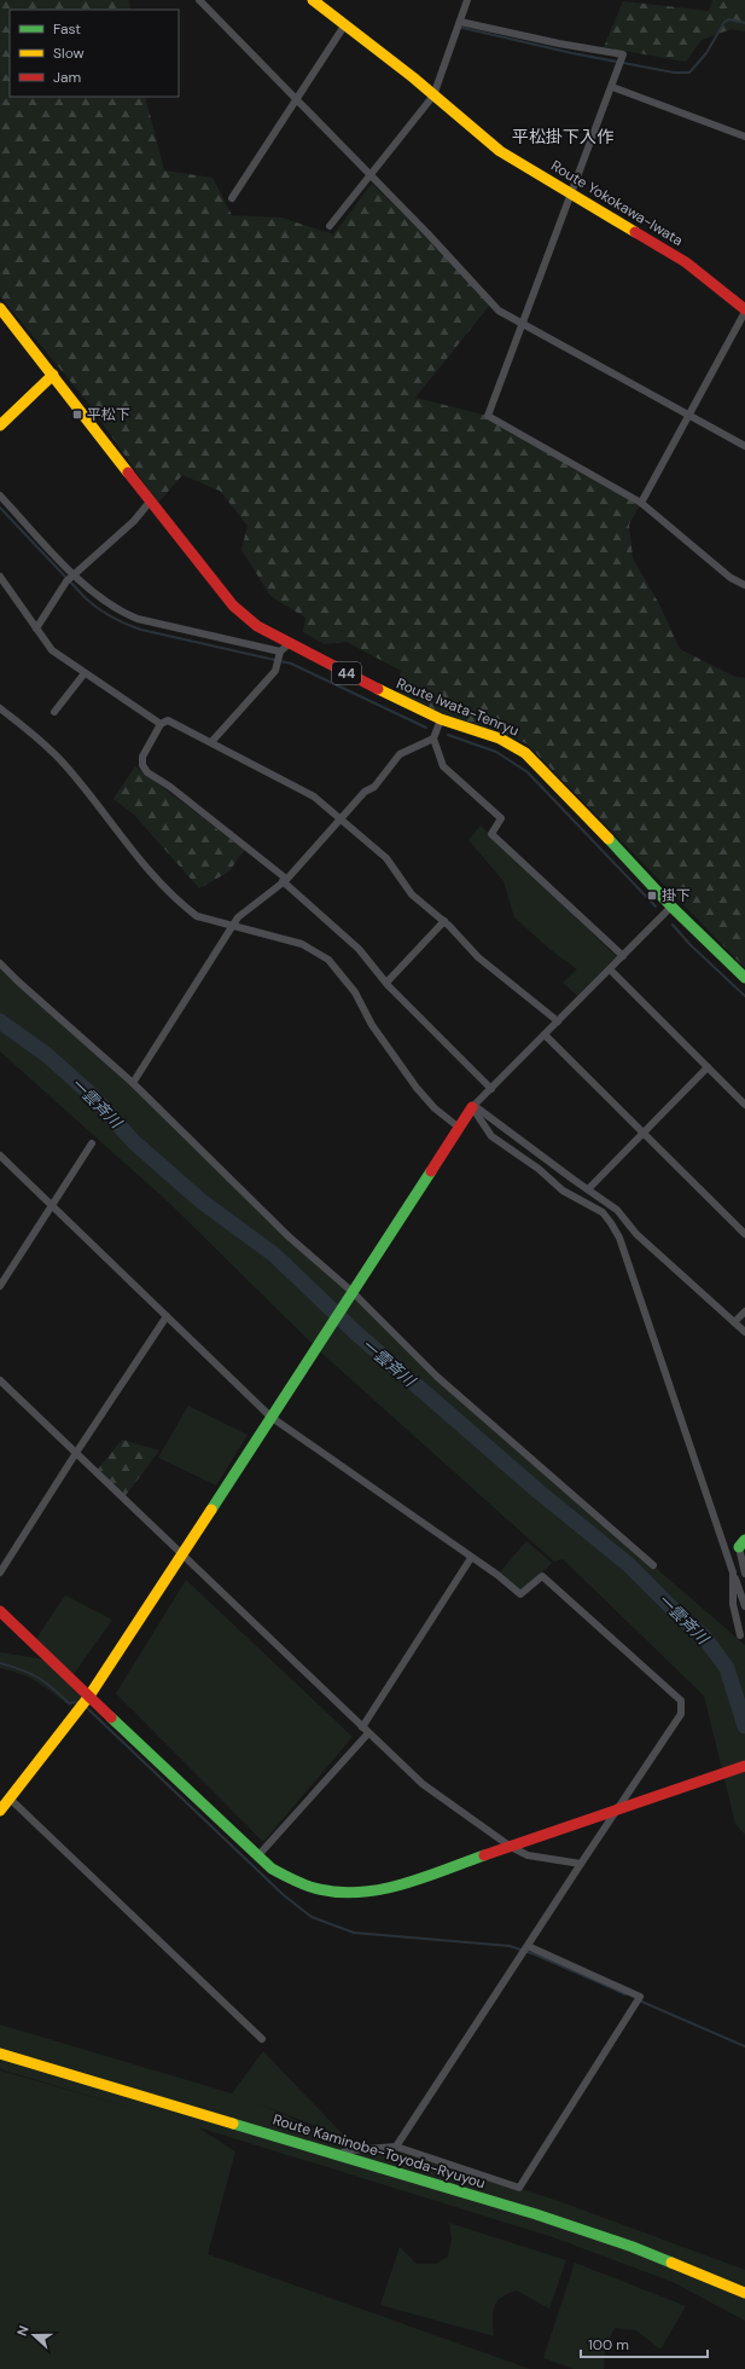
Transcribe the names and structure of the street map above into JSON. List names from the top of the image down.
{
  "streets": {
    "main road": [
      "Route Yokokawa-Iwata",
      "44",
      "Route Iwata-Tenryu",
      "Route Kaminobe-Toyoda-Ryuyou"
    ]
  },
  "districts": ["平松掛下入作"],
  "water": ["一雲斉川"],
  "places": {
    "transit": ["平松下", "掛下"]
  },
  "legend": ["Fast", "Slow", "Jam"],
  "scale_bar": "100 m",
  "north": "left"
}
